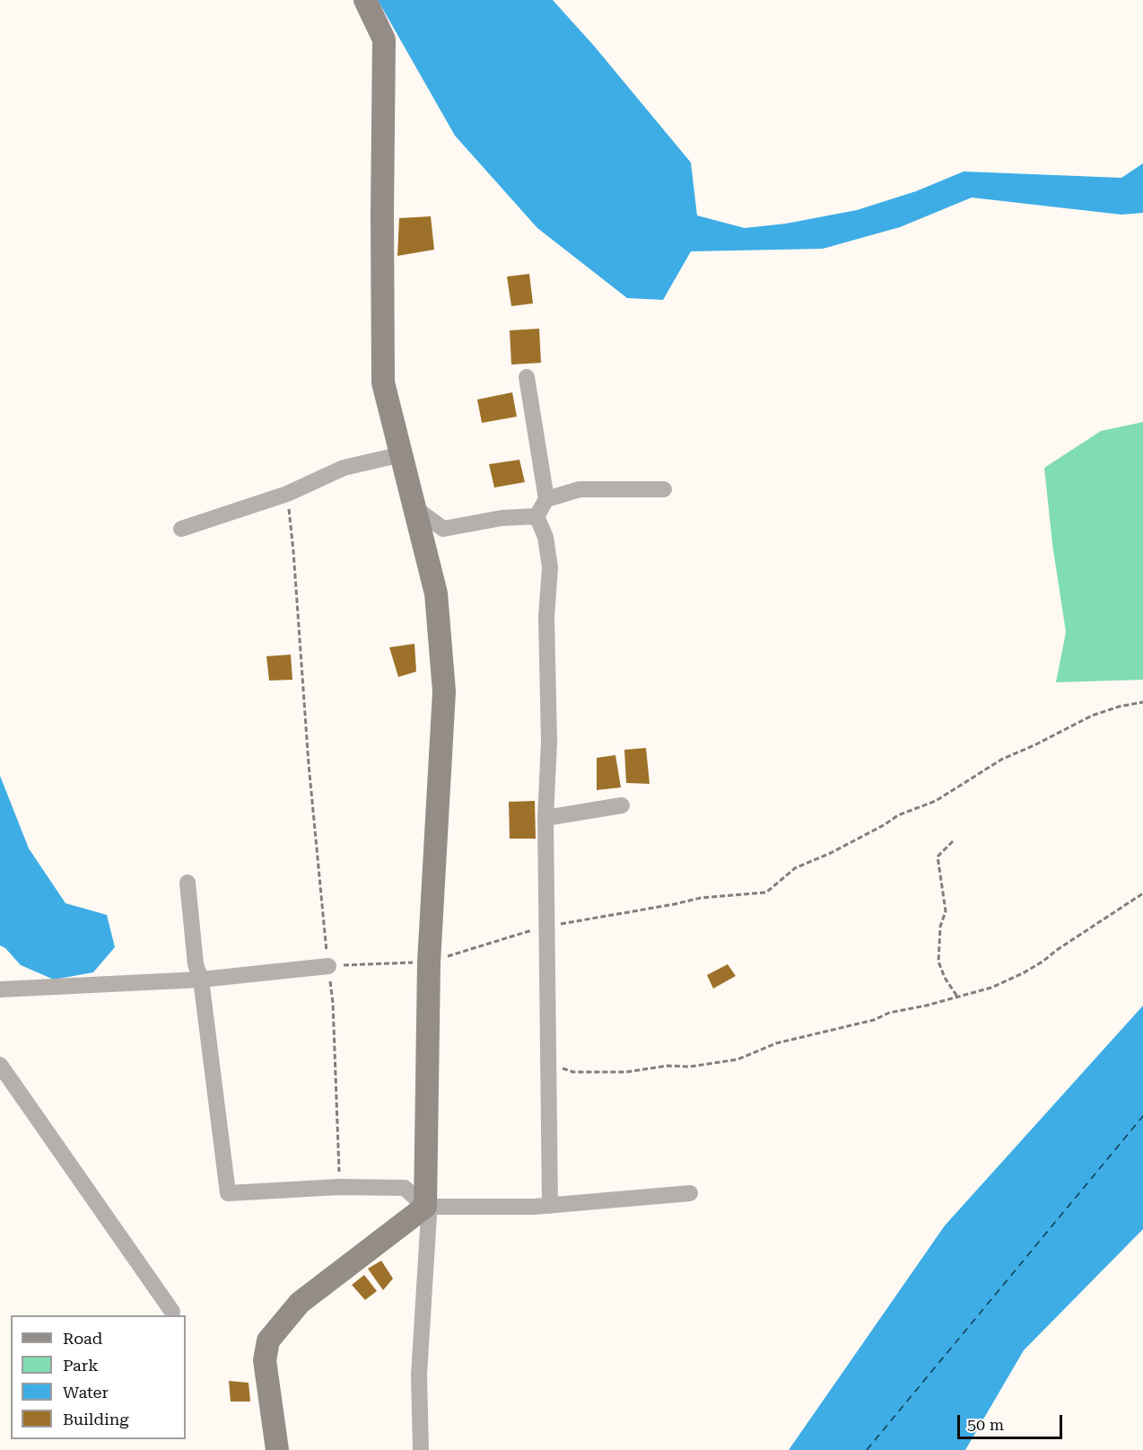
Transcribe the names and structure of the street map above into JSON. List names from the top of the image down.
{
  "legend": [
    "Road",
    "Park",
    "Water",
    "Building"
  ],
  "scale_bar": "50 m"
}
